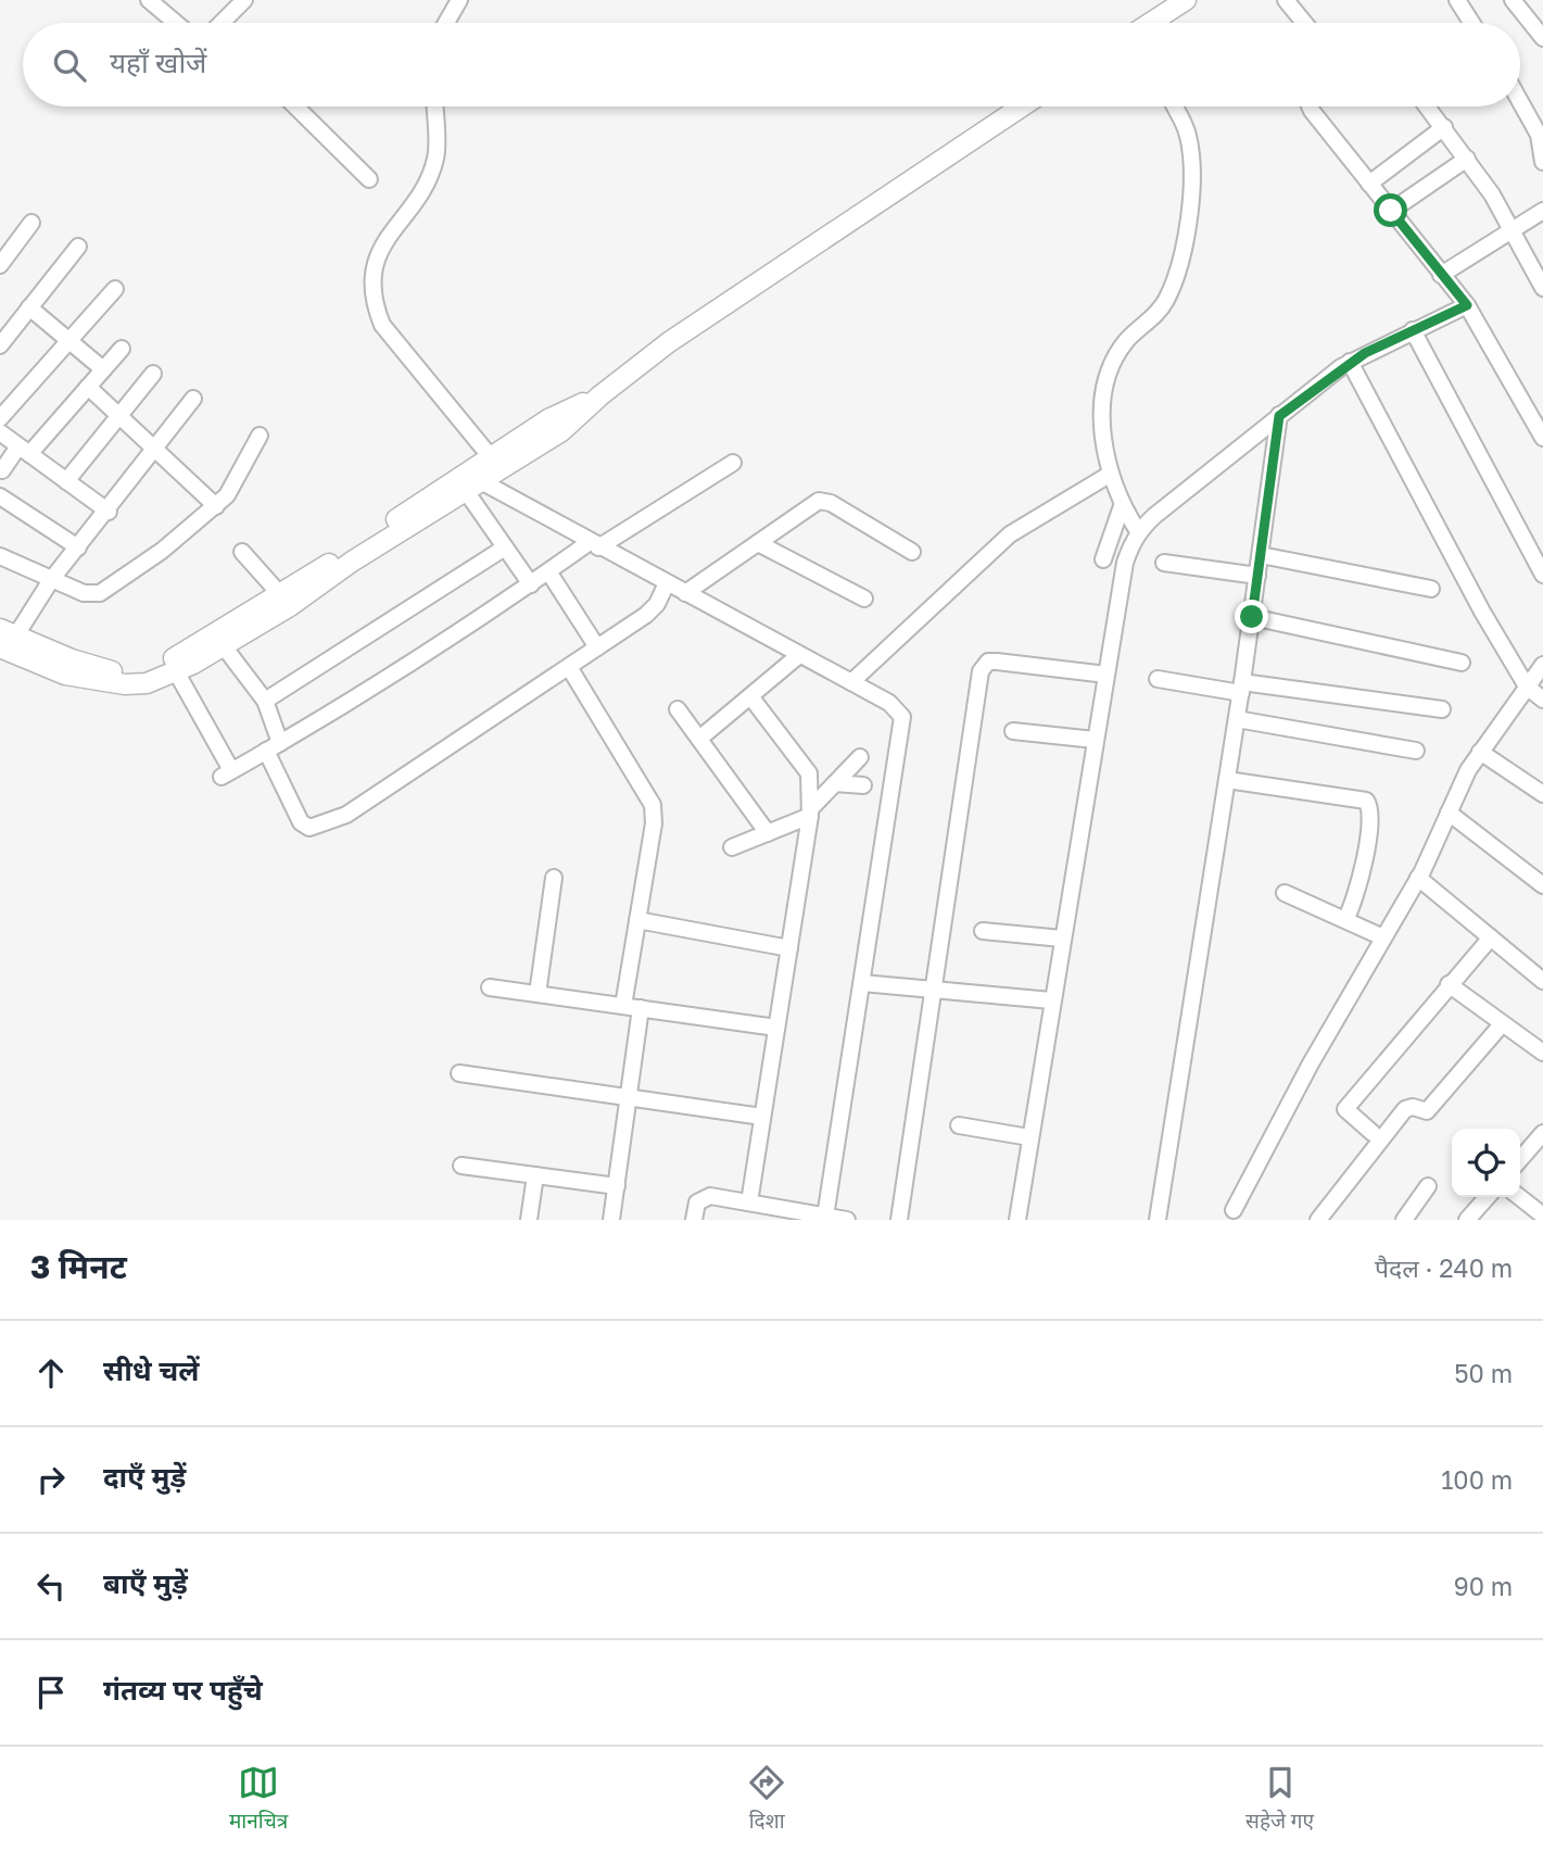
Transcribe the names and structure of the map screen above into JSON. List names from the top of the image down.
{
  "page": {
    "search": "यहाँ खोजें",
    "heading": ["3 मिनट", "पैदल · 240 m"],
    "list": [
      ["सीधे चलें", "50 m"],
      ["दाएँ मुड़ें", "100 m"],
      ["बाएँ मुड़ें", "90 m"],
      "गंतव्य पर पहुँचे"
    ],
    "nav": ["मानचित्र", "दिशा", "सहेजे गए"]
  }
}
